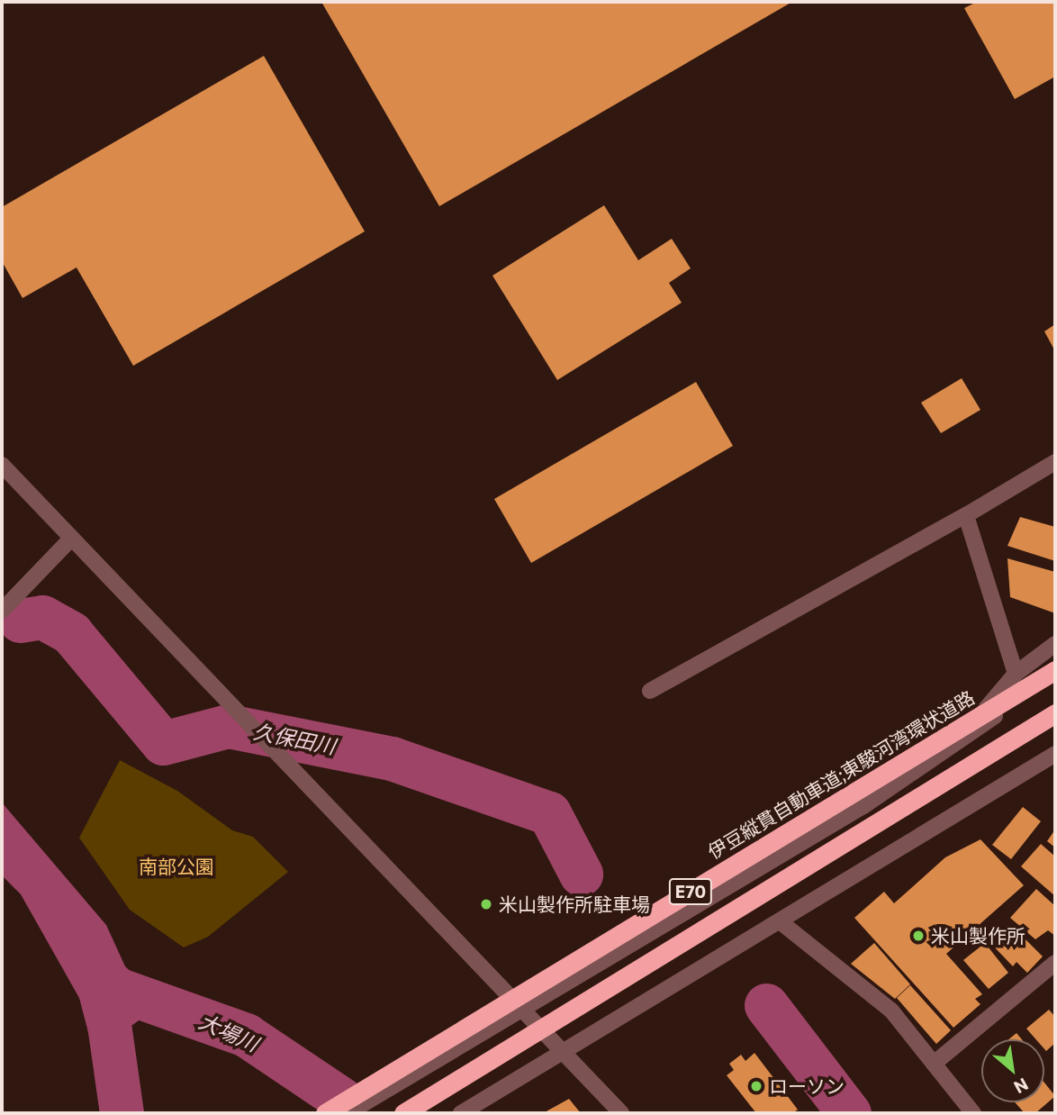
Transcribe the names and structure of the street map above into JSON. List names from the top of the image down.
{
  "streets": {
    "highway": ["伊豆縦貫自動車道;東駿河湾環状道路", "E70"]
  },
  "water": ["久保田川", "大場川"],
  "parks": ["南部公園"],
  "places": ["米山製作所駐車場", "米山製作所", "ローソン"],
  "north": "bottom right"
}
